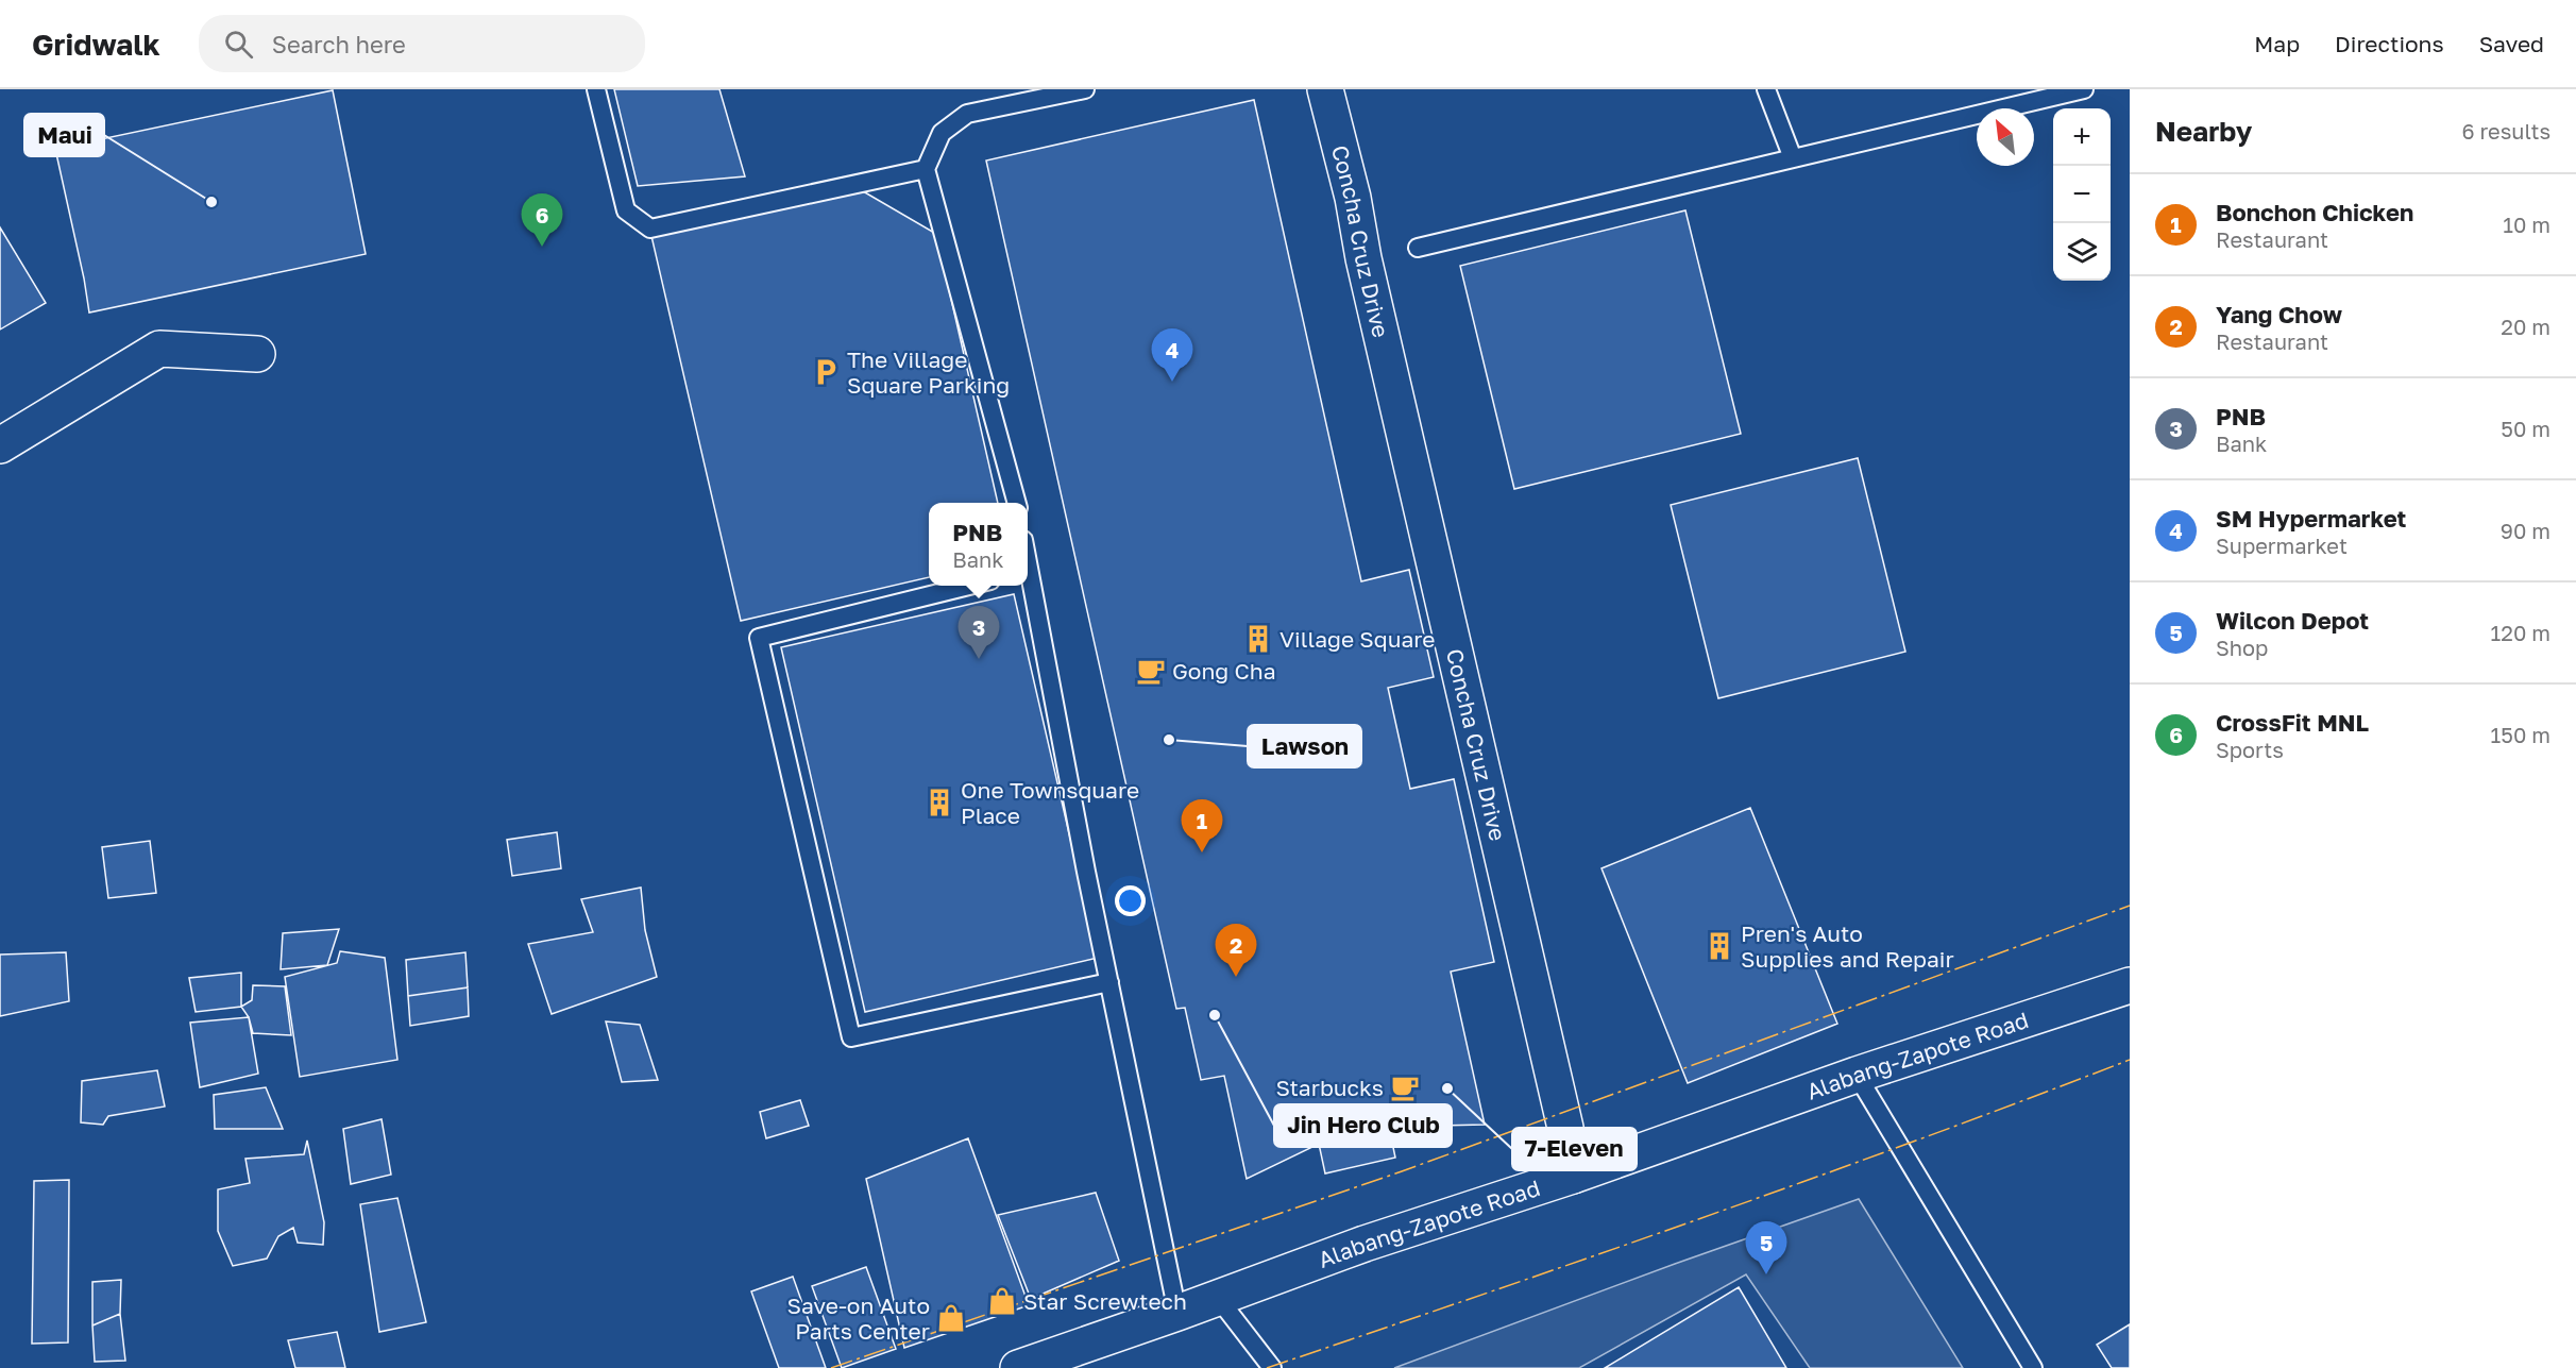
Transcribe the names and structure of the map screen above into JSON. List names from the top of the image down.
{
  "streets": {
    "main road": ["Concha Cruz Drive", "Alabang-Zapote Road"]
  },
  "crossings": [
    ["Concha Cruz Drive", "Alabang-Zapote Road"]
  ],
  "places": {
    "other": [
      "Maui",
      "Lawson",
      "Jin Hero Club",
      "7-Eleven"
    ],
    "parking": ["The Village Square Parking"],
    "building": ["Village Square", "One Townsquare Place", "Pren's Auto Supplies and Repair"],
    "cafe": ["Gong Cha", "Starbucks"],
    "shop": ["Star Screwtech", "Save-on Auto Parts Center"]
  },
  "north": "top left",
  "page": {
    "header": "Gridwalk",
    "search": "Search here",
    "nav": ["Map", "Directions", "Saved"],
    "heading": ["Nearby", "6 results"],
    "map_buttons": ["+", "−"],
    "list": [
      {
        "mark": "1",
        "name": "Bonchon Chicken",
        "note": "Restaurant",
        "value": "10 m"
      },
      {
        "mark": "2",
        "name": "Yang Chow",
        "note": "Restaurant",
        "value": "20 m"
      },
      {
        "mark": "3",
        "name": "PNB",
        "note": "Bank",
        "value": "50 m"
      },
      {
        "mark": "4",
        "name": "SM Hypermarket",
        "note": "Supermarket",
        "value": "90 m"
      },
      {
        "mark": "5",
        "name": "Wilcon Depot",
        "note": "Shop",
        "value": "120 m"
      },
      {
        "mark": "6",
        "name": "CrossFit MNL",
        "note": "Sports",
        "value": "150 m"
      }
    ],
    "pins": [
      "6",
      "4",
      "3",
      "1",
      "2",
      "5"
    ],
    "popup": ["PNB", "Bank"]
  }
}
